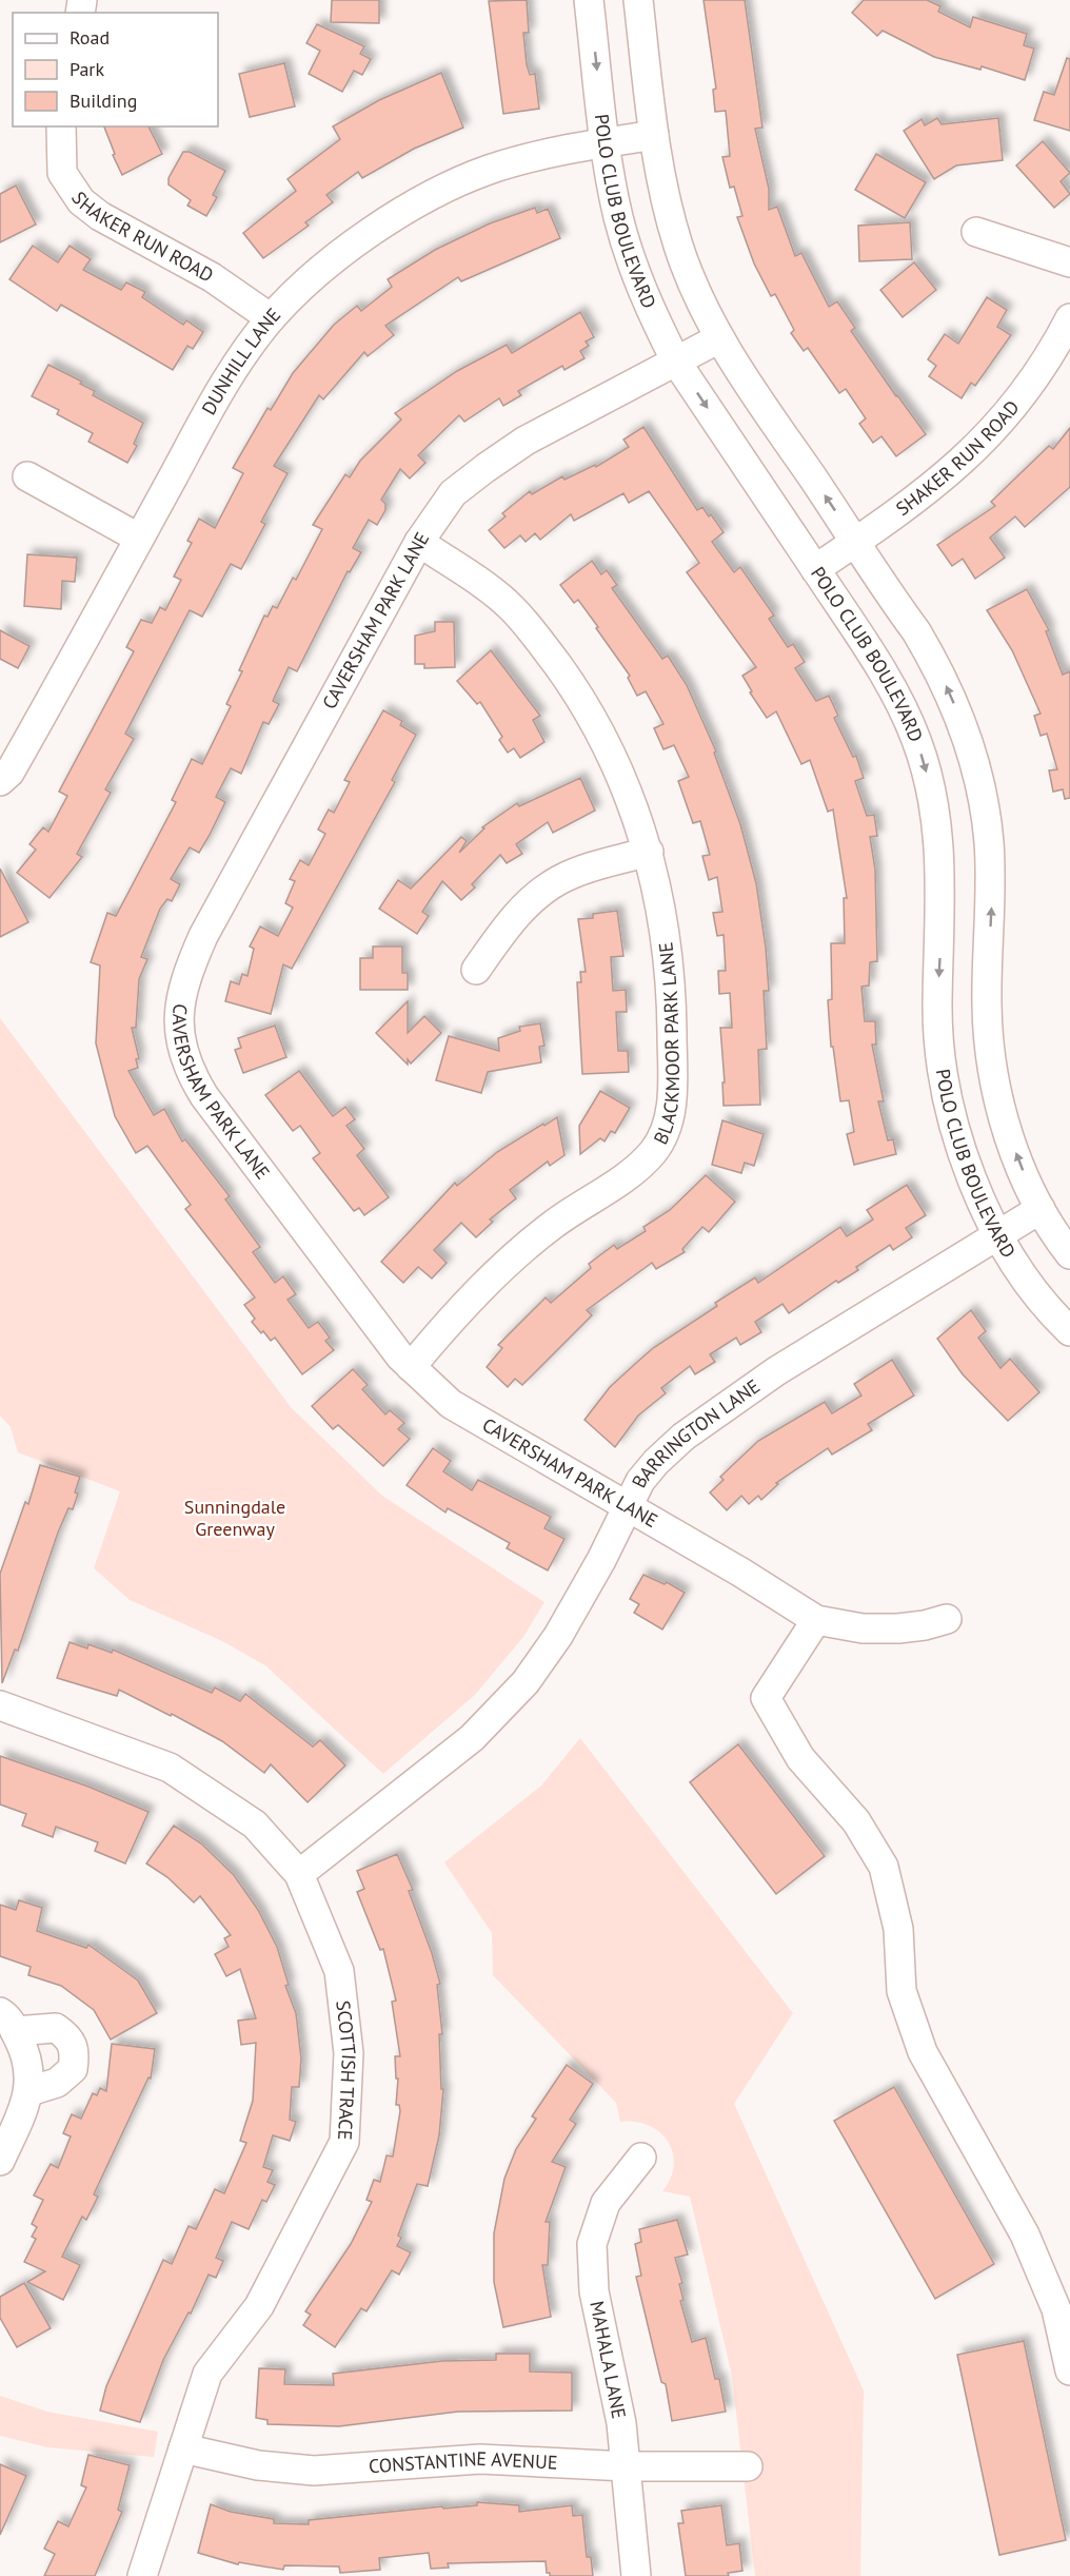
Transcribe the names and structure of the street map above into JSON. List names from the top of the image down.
{
  "streets": {
    "street": [
      "POLO CLUB BOULEVARD",
      "SHAKER RUN ROAD",
      "DUNHILL LANE",
      "CAVERSHAM PARK LANE",
      "BLACKMOOR PARK LANE",
      "BARRINGTON LANE",
      "SCOTTISH TRACE",
      "MAHALA LANE",
      "CONSTANTINE AVENUE"
    ]
  },
  "crossings": [
    ["POLO CLUB BOULEVARD", "SHAKER RUN ROAD"],
    ["POLO CLUB BOULEVARD", "DUNHILL LANE"],
    ["POLO CLUB BOULEVARD", "CAVERSHAM PARK LANE"],
    ["POLO CLUB BOULEVARD", "BARRINGTON LANE"],
    ["SHAKER RUN ROAD", "DUNHILL LANE"],
    ["CAVERSHAM PARK LANE", "BLACKMOOR PARK LANE"],
    ["CAVERSHAM PARK LANE", "BARRINGTON LANE"],
    ["BARRINGTON LANE", "SCOTTISH TRACE"],
    ["SCOTTISH TRACE", "CONSTANTINE AVENUE"],
    ["MAHALA LANE", "CONSTANTINE AVENUE"]
  ],
  "parks": ["Sunningdale Greenway"],
  "legend": ["Road", "Park", "Building"]
}
